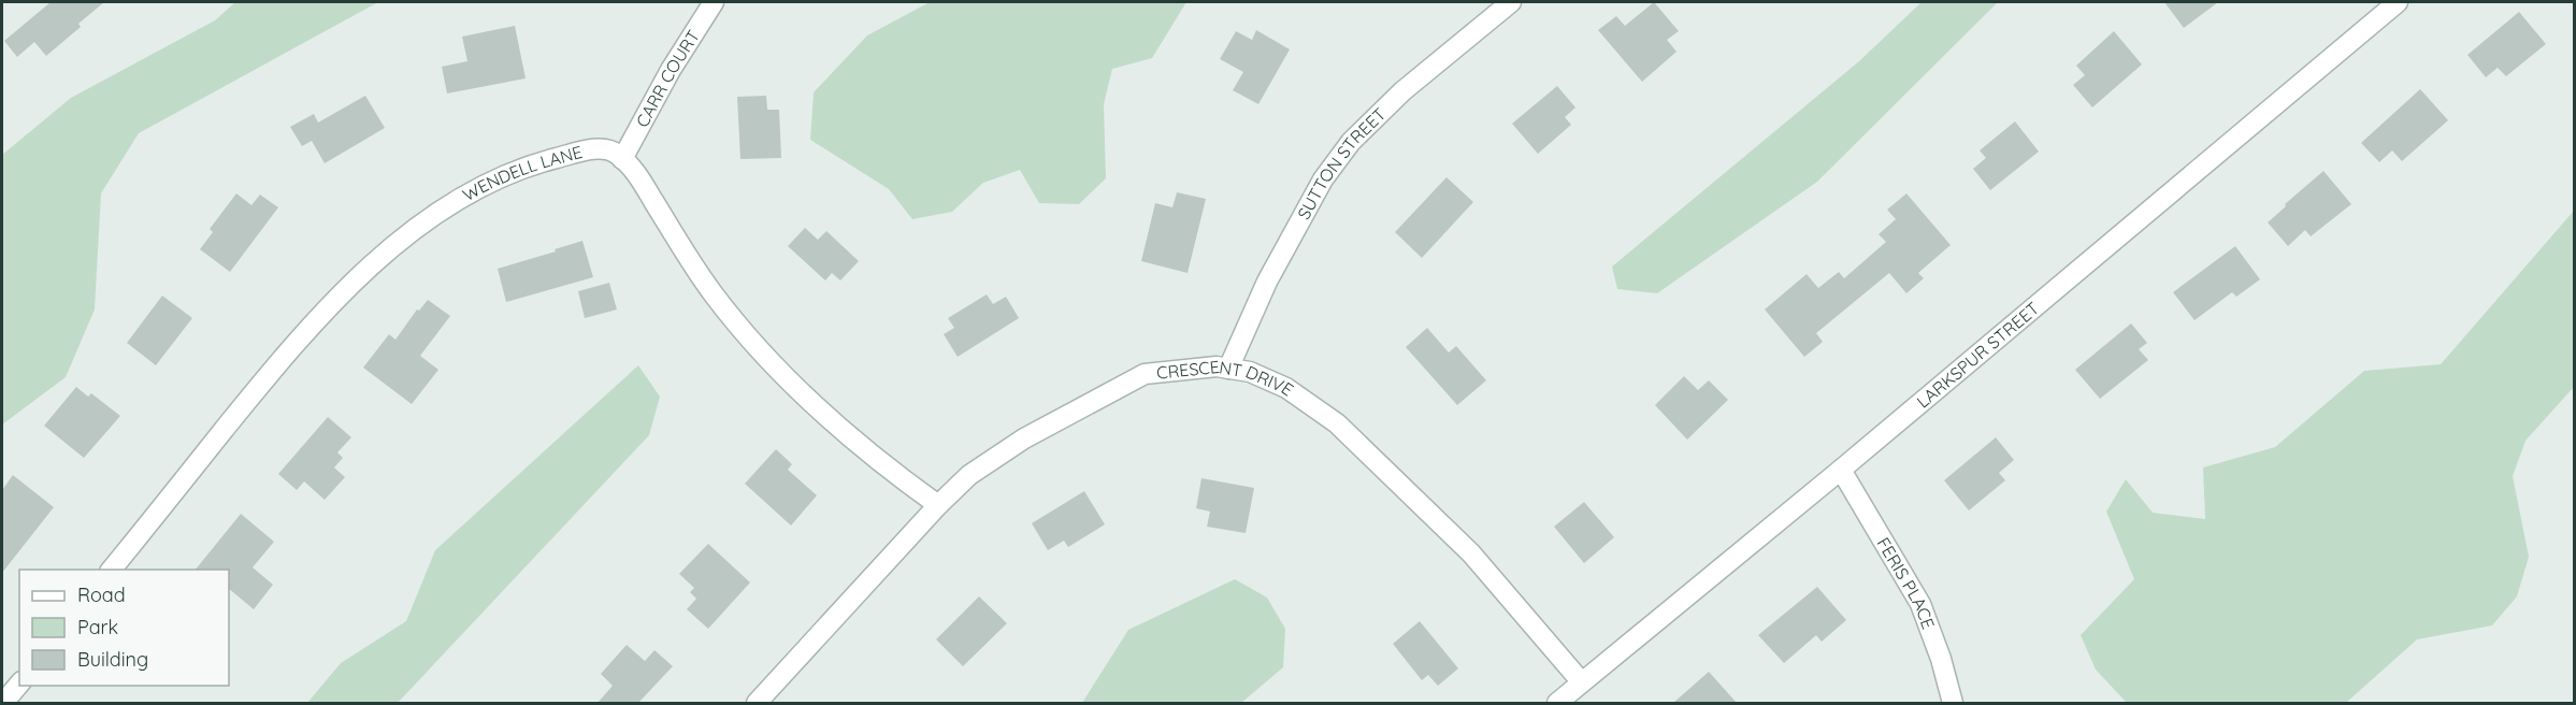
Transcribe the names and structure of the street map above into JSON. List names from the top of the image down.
{
  "streets": {
    "street": [
      "CARR COURT",
      "SUTTON STREET",
      "WENDELL LANE",
      "LARKSPUR STREET",
      "CRESCENT DRIVE",
      "FERIS PLACE"
    ]
  },
  "crossings": [
    ["CARR COURT", "WENDELL LANE"],
    ["SUTTON STREET", "CRESCENT DRIVE"],
    ["LARKSPUR STREET", "CRESCENT DRIVE"],
    ["LARKSPUR STREET", "FERIS PLACE"]
  ],
  "legend": ["Road", "Park", "Building"]
}
